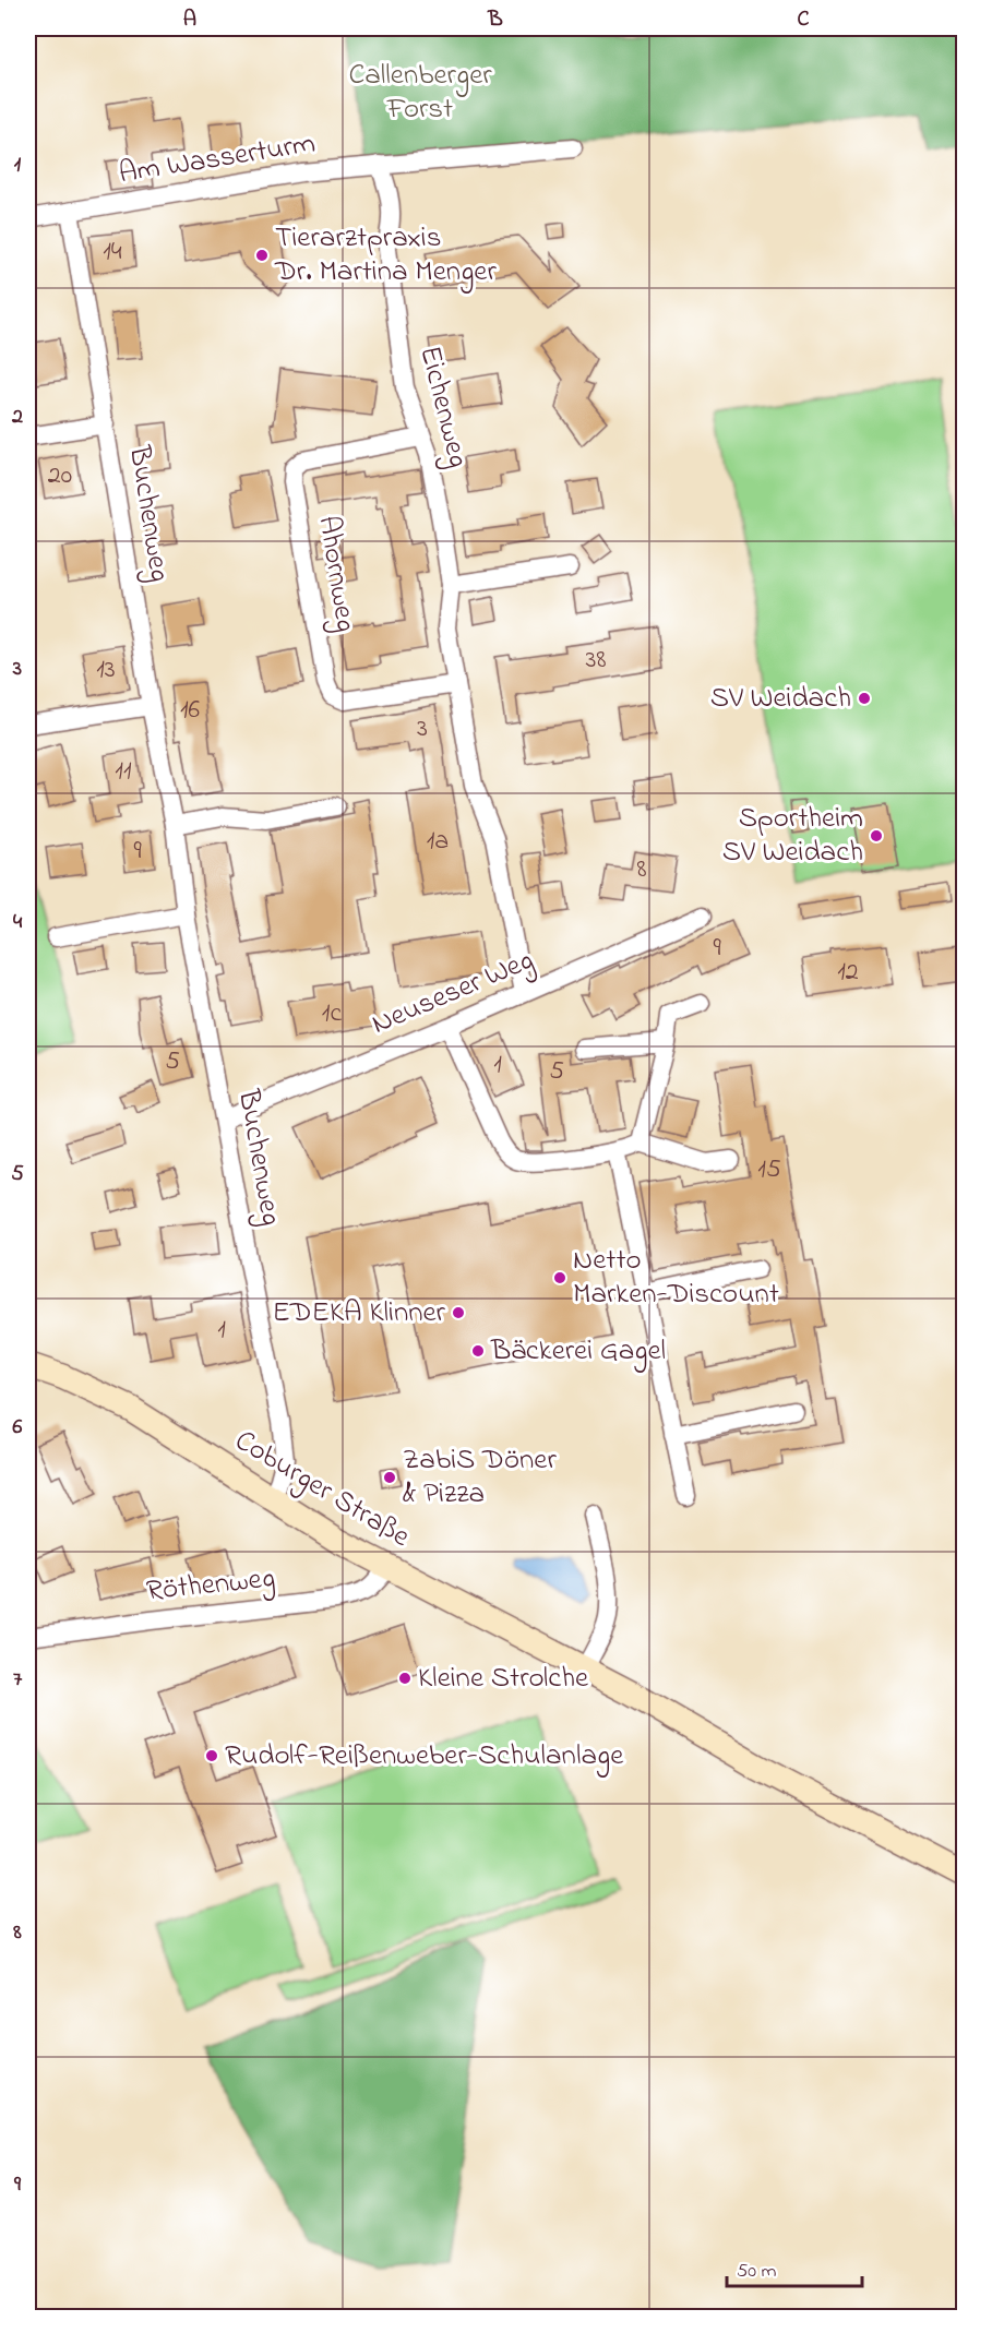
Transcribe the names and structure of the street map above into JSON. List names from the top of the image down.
{
  "streets": {
    "main road": ["Coburger Straße"],
    "street": [
      "Am Wasserturm",
      "Eichenweg",
      "Buchenweg",
      "Ahornweg",
      "Neuseser Weg",
      "Röthenweg"
    ]
  },
  "crossings": [
    ["Am Wasserturm", "Eichenweg"],
    ["Am Wasserturm", "Buchenweg"],
    ["Eichenweg", "Ahornweg"],
    ["Eichenweg", "Neuseser Weg"],
    ["Buchenweg", "Neuseser Weg"],
    ["Buchenweg", "Coburger Straße"],
    ["Coburger Straße", "Röthenweg"]
  ],
  "parks": ["Callenberger Forst"],
  "places": [
    "Tierarztpraxis Dr. Martina Menger",
    "SV Weidach",
    "Sportheim SV Weidach",
    "Netto Marken-Discount",
    "EDEKA Klinner",
    "Bäckerei Gagel",
    "ZabiS Döner & Pizza",
    "Kleine Strolche",
    "Rudolf-Reißenweber-Schulanlage"
  ],
  "house_numbers": [
    "14",
    "20",
    "38",
    "13",
    "16",
    "3",
    "11",
    "1a",
    "9",
    "8",
    "9",
    "12",
    "1c",
    "5",
    "1",
    "5",
    "15",
    "1"
  ],
  "scale_bar": "50 m",
  "grid": {
    "columns": ["A", "B", "C"],
    "rows": [
      "1",
      "2",
      "3",
      "4",
      "5",
      "6",
      "7",
      "8",
      "9"
    ]
  }
}
